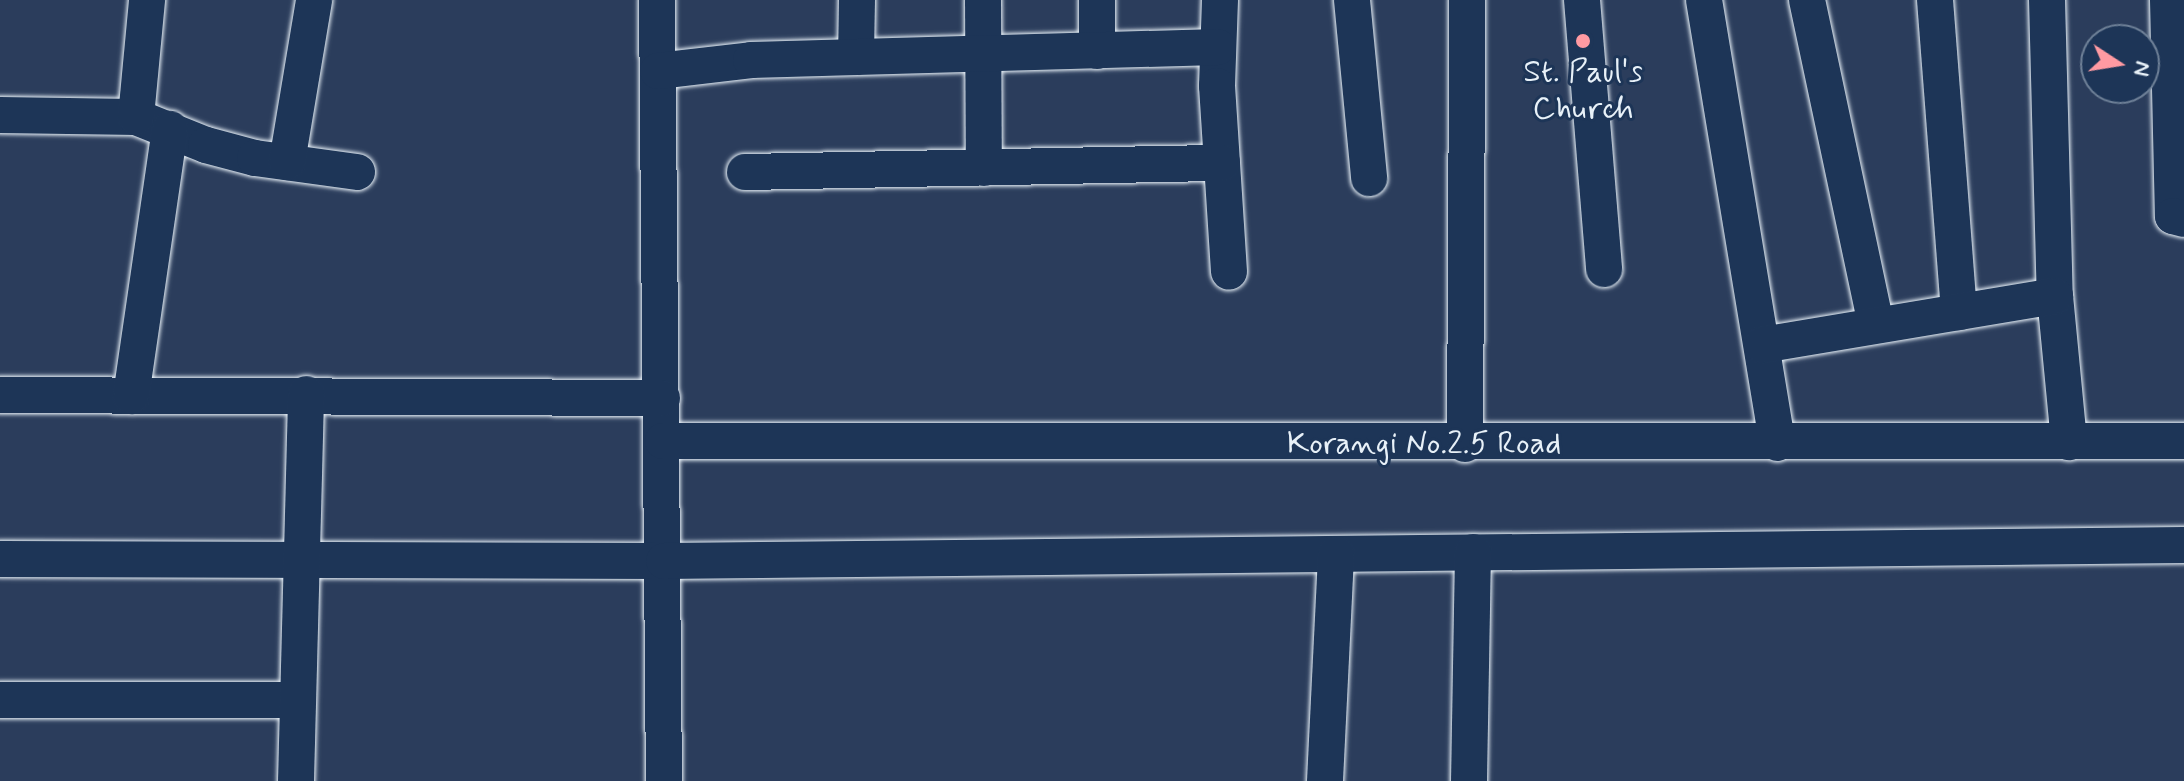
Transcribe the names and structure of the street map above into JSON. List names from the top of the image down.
{
  "streets": {
    "street": ["Korangi No.2.5 Road"]
  },
  "places": ["St. Paul's Church"],
  "north": "right"
}
